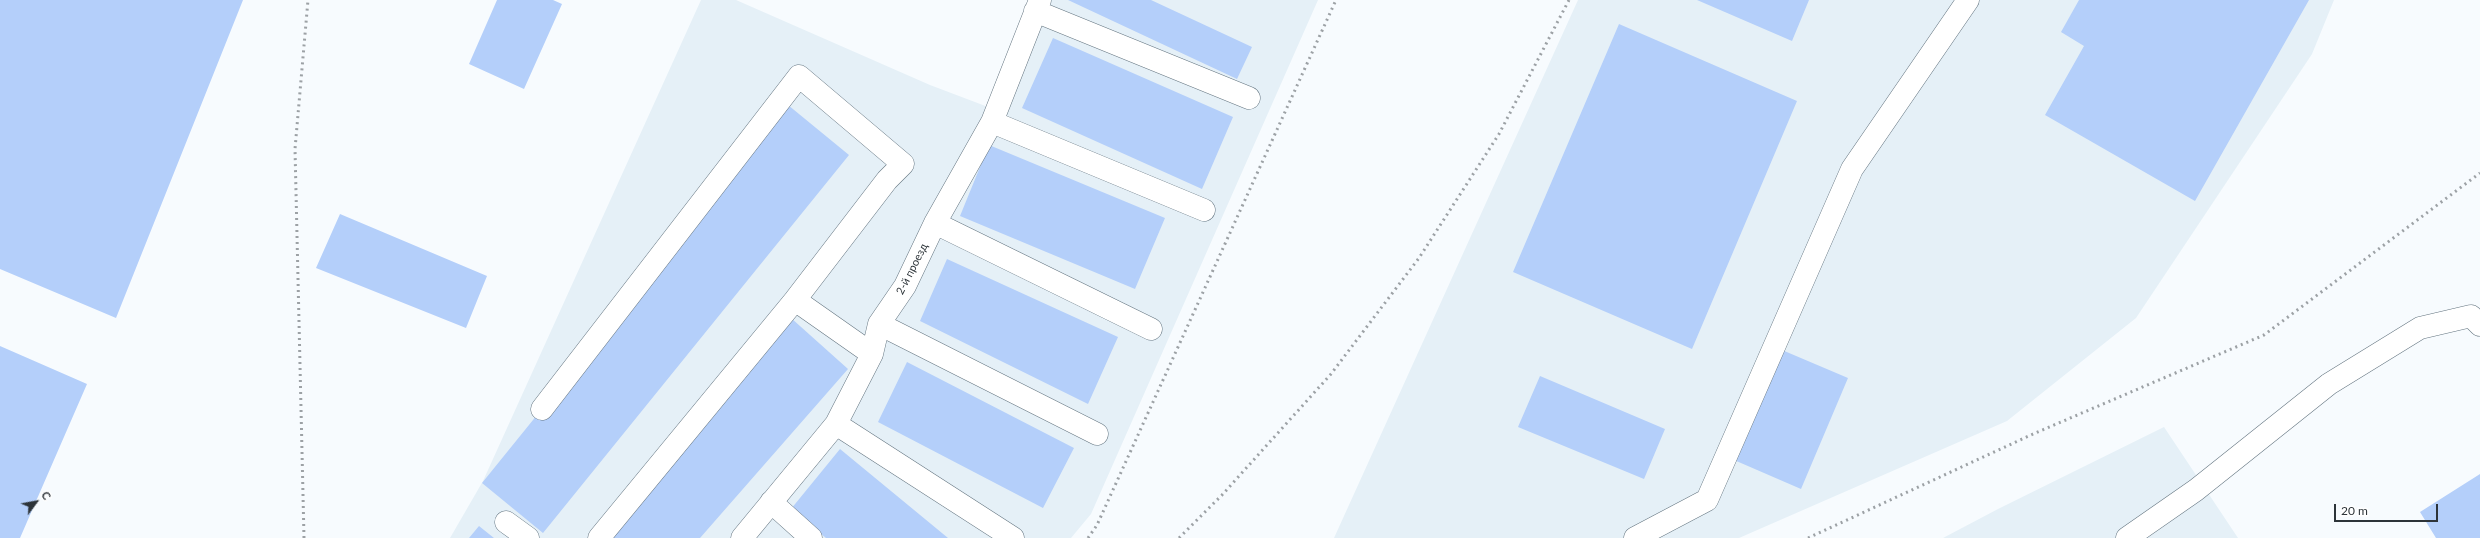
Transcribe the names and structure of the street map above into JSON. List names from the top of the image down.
{
  "streets": {
    "street": ["2-й проезд"]
  },
  "scale_bar": "20 m",
  "north": "top right"
}
